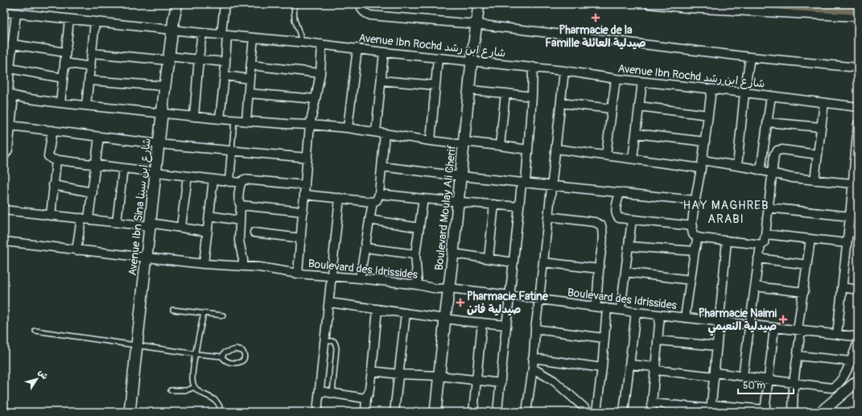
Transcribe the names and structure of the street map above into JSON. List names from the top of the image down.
{
  "streets": {
    "street": [
      "Avenue Ibn Rochd شارع ابن رشد",
      "Avenue Ibn Sina شارع ابن سينا",
      "Boulevard Moulay Ali Cherif",
      "Boulevard des Idrissides"
    ]
  },
  "crossings": [
    ["Avenue Ibn Rochd شارع ابن رشد", "Avenue Ibn Sina شارع ابن سينا"],
    ["Avenue Ibn Rochd شارع ابن رشد", "Boulevard Moulay Ali Cherif"],
    ["Avenue Ibn Sina شارع ابن سينا", "Boulevard des Idrissides"],
    ["Boulevard Moulay Ali Cherif", "Boulevard des Idrissides"]
  ],
  "districts": ["HAY MAGHREB ARABI"],
  "places": {
    "health": ["Pharmacie de la Famille صيدلية العائلة", "Pharmacie Fatine صيدلية فاتن", "Pharmacie Naimi صيدلية النعيمي"]
  },
  "scale_bar": "50 m",
  "north": "top right"
}
